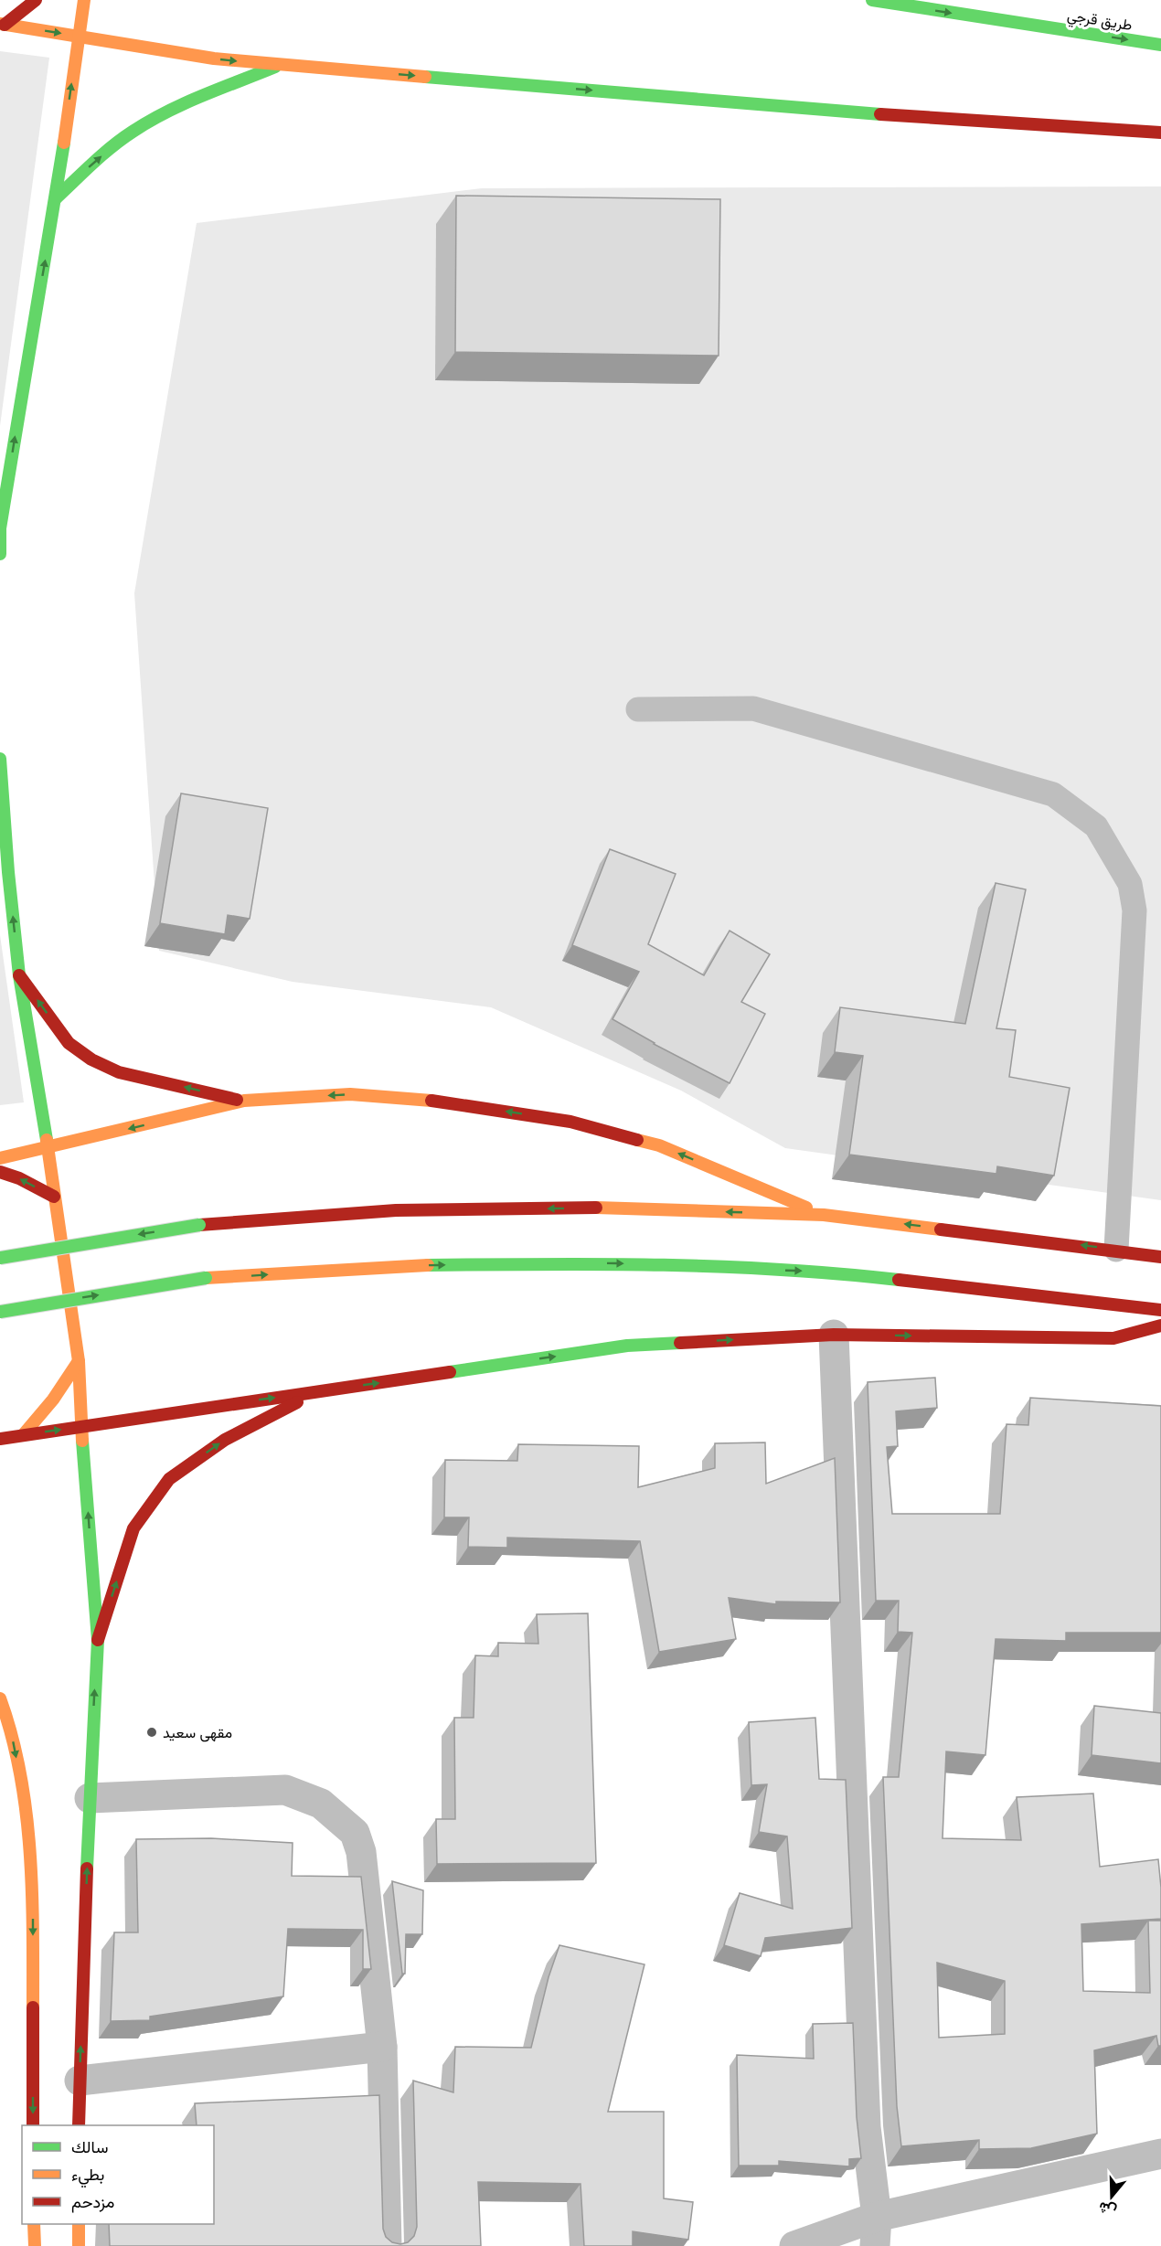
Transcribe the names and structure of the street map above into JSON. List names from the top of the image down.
{
  "streets": {
    "main road": ["طريق قرجي"]
  },
  "places": ["مقهى سعيد"],
  "legend": ["سالك", "بطيء", "مزدحم"],
  "north": "bottom"
}
